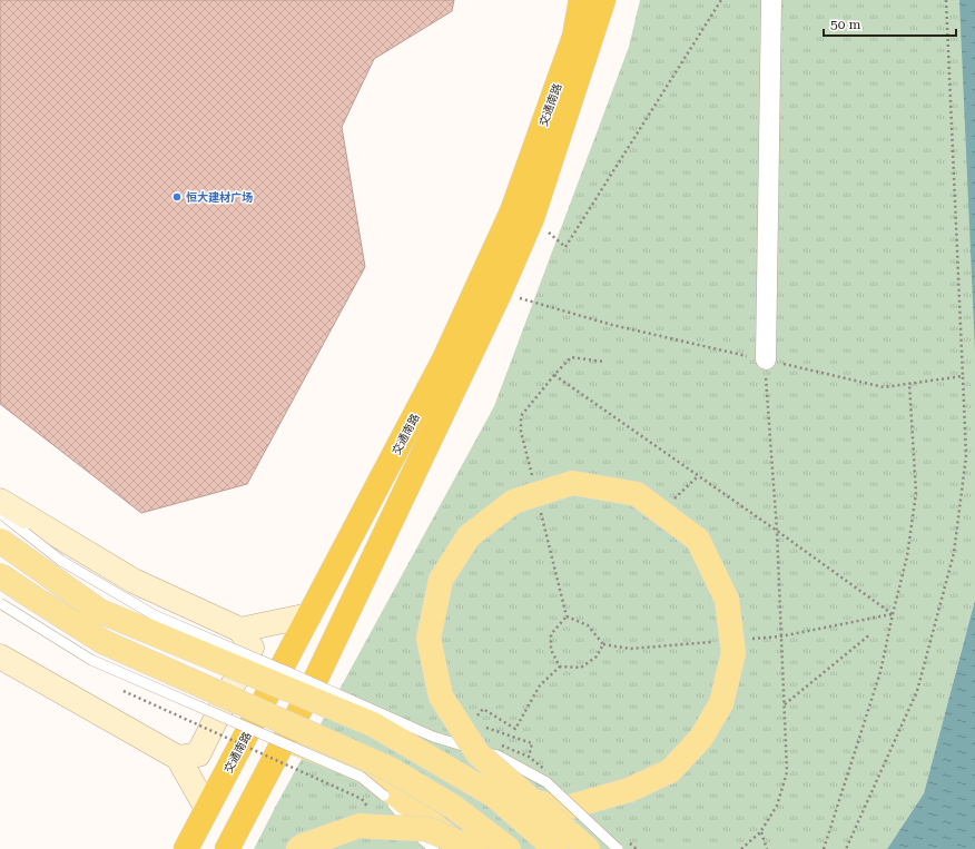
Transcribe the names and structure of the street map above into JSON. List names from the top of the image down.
{
  "streets": {
    "highway": ["交通南路"]
  },
  "places": ["恒大建材广场"],
  "scale_bar": "50 m"
}
